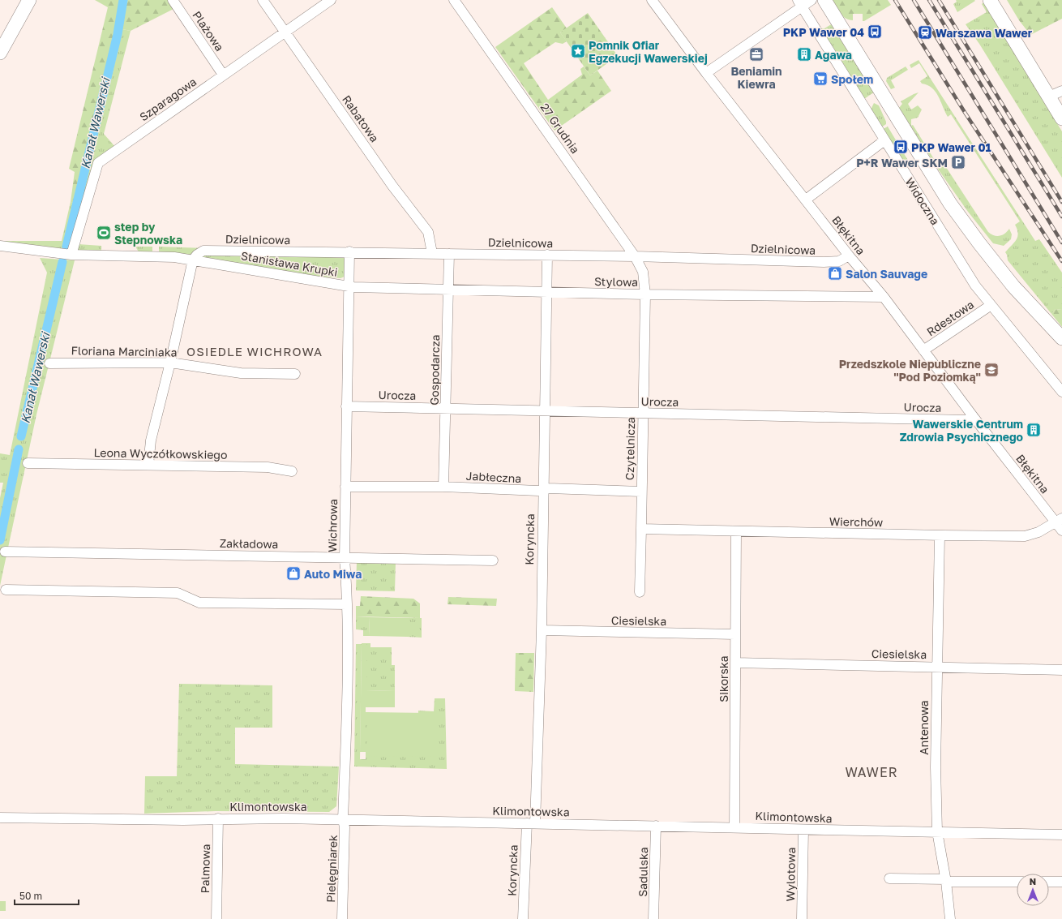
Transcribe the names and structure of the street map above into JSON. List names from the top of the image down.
{
  "streets": {
    "main road": ["Widoczna"],
    "street": [
      "Plażowa",
      "Szparagowa",
      "Rabatowa",
      "27 Grudnia",
      "Błękitna",
      "Dzielnicowa",
      "Stanisława Krupki",
      "Stylowa",
      "Rdestowa",
      "Floriana Marciniaka",
      "Gospodarcza",
      "Urocza",
      "Czytelnicza",
      "Leona Wyczółkowskiego",
      "Jabłeczna",
      "Wierchów",
      "Wichrowa",
      "Koryncka",
      "Zakładowa",
      "Ciesielska",
      "Sikorska",
      "Antenowa",
      "Klimontowska",
      "Palmowa",
      "Pielęgniarek",
      "Sadulska",
      "Wylotowa"
    ]
  },
  "crossings": [
    ["Plażowa", "Szparagowa"],
    ["Szparagowa", "Rabatowa"],
    ["Szparagowa", "Stanisława Krupki"],
    ["Rabatowa", "Dzielnicowa"],
    ["27 Grudnia", "Dzielnicowa"],
    ["27 Grudnia", "Czytelnicza"],
    ["Widoczna", "Rdestowa"],
    ["Błękitna", "Dzielnicowa"],
    ["Błękitna", "Stylowa"],
    ["Błękitna", "Rdestowa"],
    ["Błękitna", "Urocza"],
    ["Błękitna", "Wierchów"],
    ["Dzielnicowa", "Stanisława Krupki"],
    ["Dzielnicowa", "Gospodarcza"],
    ["Dzielnicowa", "Wichrowa"],
    ["Dzielnicowa", "Koryncka"],
    ["Stanisława Krupki", "Stylowa"],
    ["Stanisława Krupki", "Wichrowa"],
    ["Stylowa", "Gospodarcza"],
    ["Stylowa", "Czytelnicza"],
    ["Stylowa", "Wichrowa"],
    ["Stylowa", "Koryncka"],
    ["Gospodarcza", "Urocza"],
    ["Gospodarcza", "Jabłeczna"],
    ["Urocza", "Czytelnicza"],
    ["Urocza", "Wichrowa"],
    ["Urocza", "Koryncka"],
    ["Czytelnicza", "Jabłeczna"],
    ["Czytelnicza", "Wierchów"],
    ["Jabłeczna", "Wichrowa"],
    ["Jabłeczna", "Koryncka"],
    ["Wierchów", "Sikorska"],
    ["Wierchów", "Antenowa"],
    ["Wichrowa", "Zakładowa"],
    ["Wichrowa", "Klimontowska"],
    ["Wichrowa", "Pielęgniarek"],
    ["Koryncka", "Ciesielska"],
    ["Koryncka", "Klimontowska"],
    ["Ciesielska", "Sikorska"],
    ["Ciesielska", "Antenowa"],
    ["Sikorska", "Klimontowska"],
    ["Antenowa", "Klimontowska"],
    ["Klimontowska", "Palmowa"],
    ["Klimontowska", "Pielęgniarek"],
    ["Klimontowska", "Sadulska"],
    ["Klimontowska", "Wylotowa"]
  ],
  "districts": ["OSIEDLE WICHROWA", "WAWER"],
  "water": ["Kanał Wawerski"],
  "places": {
    "bus stop": ["PKP Wawer 04", "PKP Wawer 01"],
    "station": ["Warszawa Wawer"],
    "place": ["Pomnik Ofiar Egzekucji Wawerskiej"],
    "office": ["Beniamin Kiewra"],
    "building": ["Agawa", "Wawerskie Centrum Zdrowia Psychicznego"],
    "supermarket": ["Społem"],
    "parking": ["P+R Wawer SKM"],
    "sports": ["step by Stepnowska"],
    "shop": ["Salon Sauvage", "Auto Miwa"],
    "school or university": ["Przedszkole Niepubliczne \"Pod Poziomką\""]
  },
  "scale_bar": "50 m",
  "north": "top"
}
